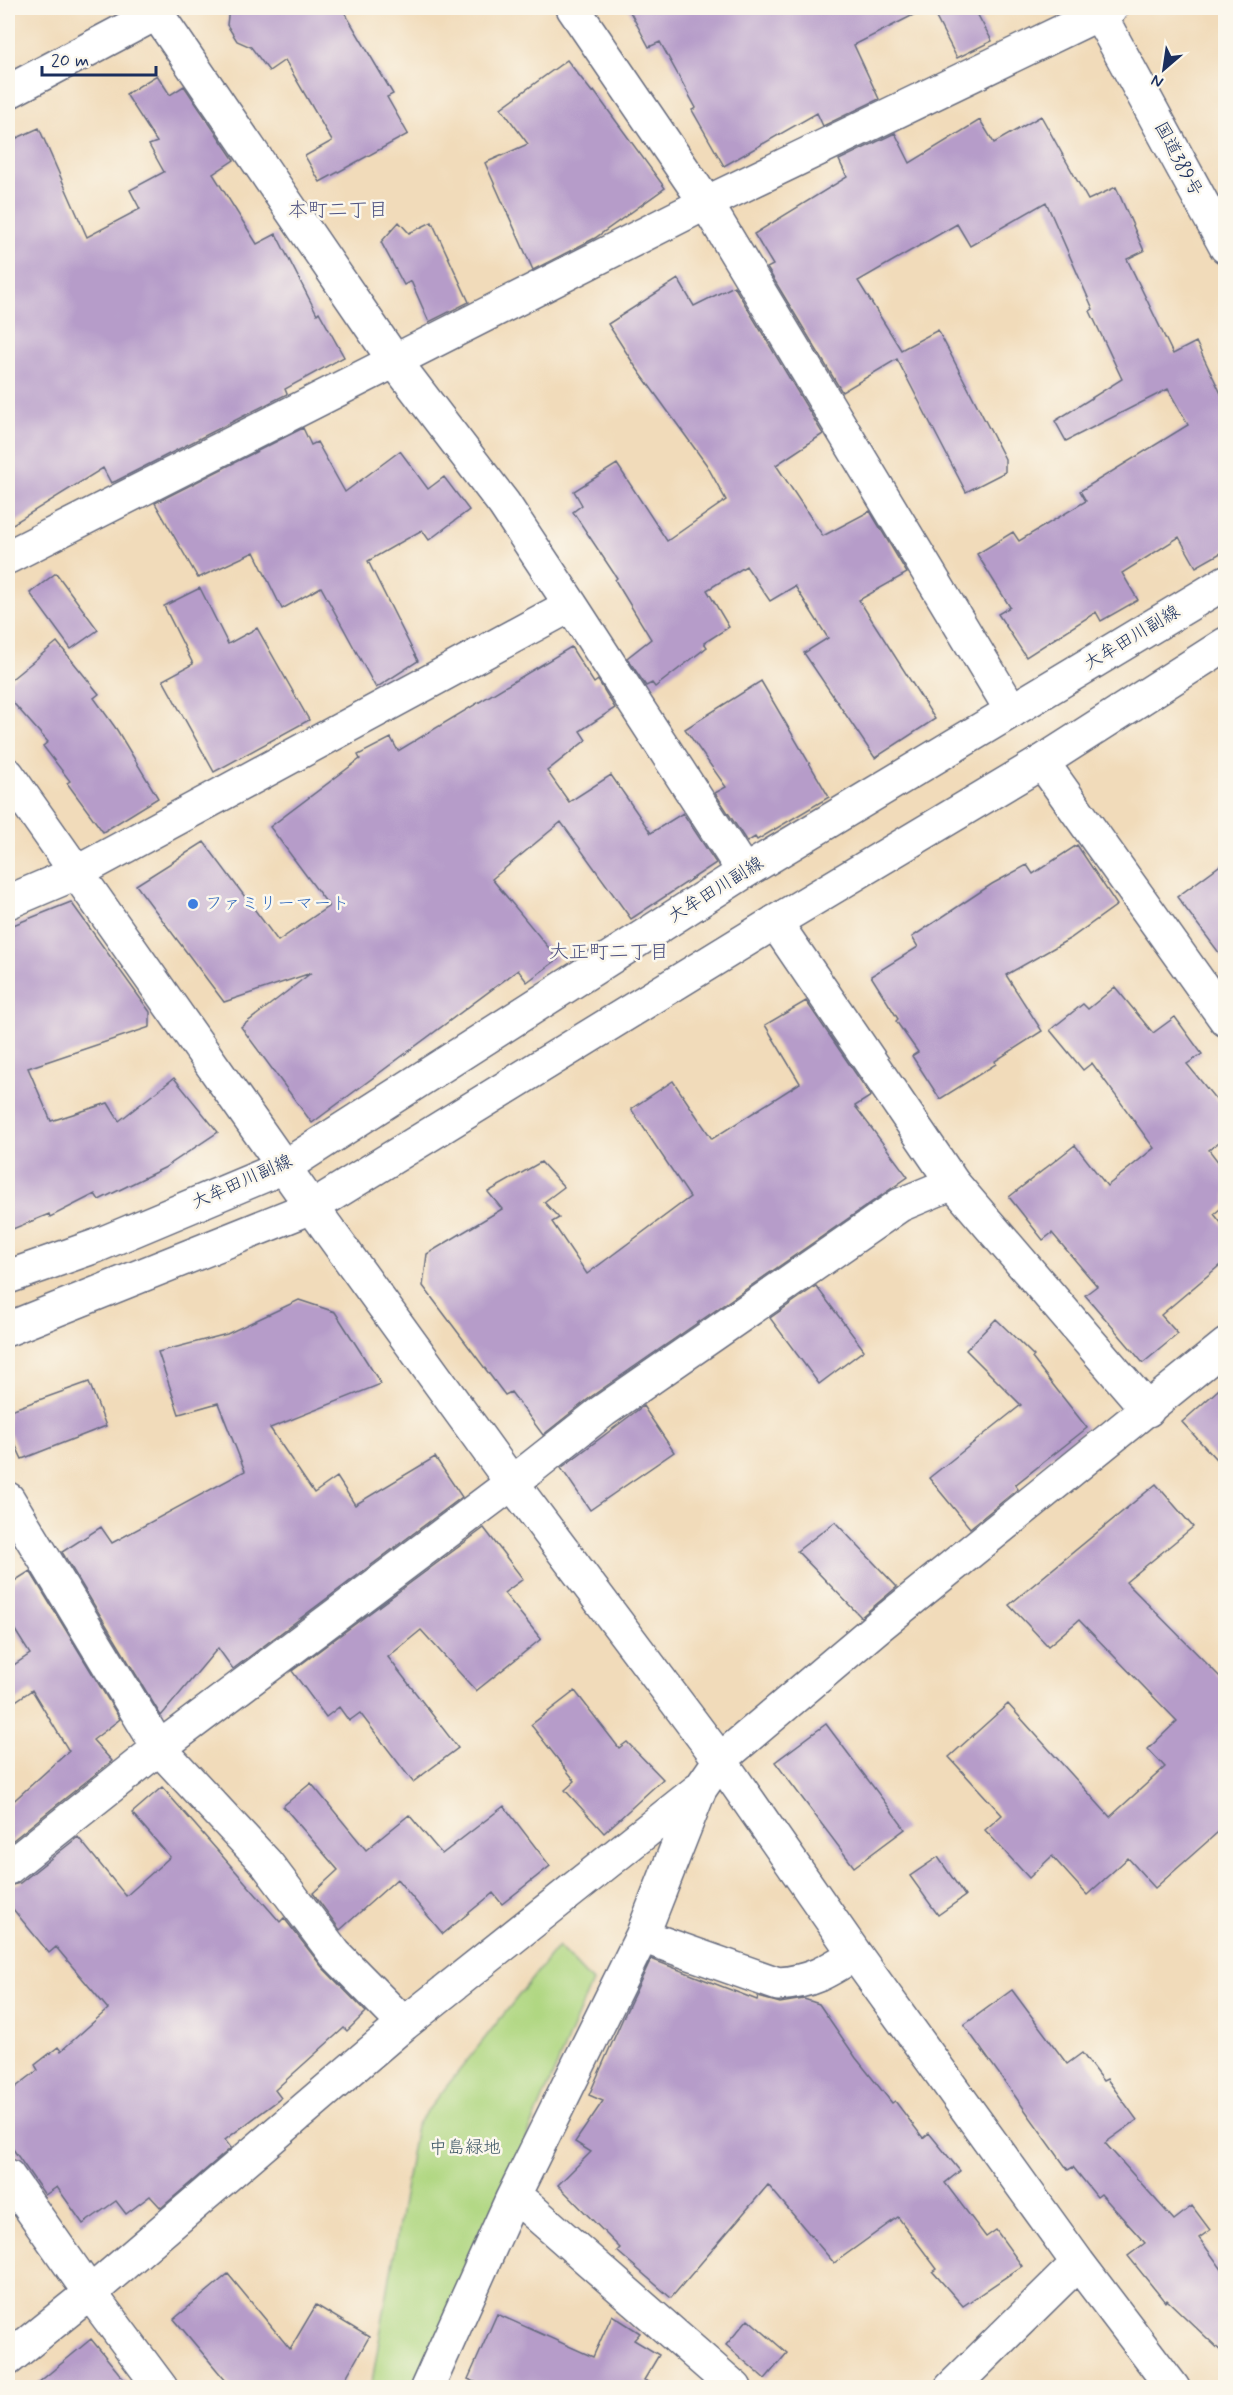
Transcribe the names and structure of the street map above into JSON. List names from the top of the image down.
{
  "streets": {
    "main road": ["国道389号", "大牟田川副線"]
  },
  "districts": ["本町二丁目", "大正町二丁目"],
  "parks": ["中島緑地"],
  "places": ["ファミリーマート"],
  "scale_bar": "20 m",
  "north": "bottom left"
}
